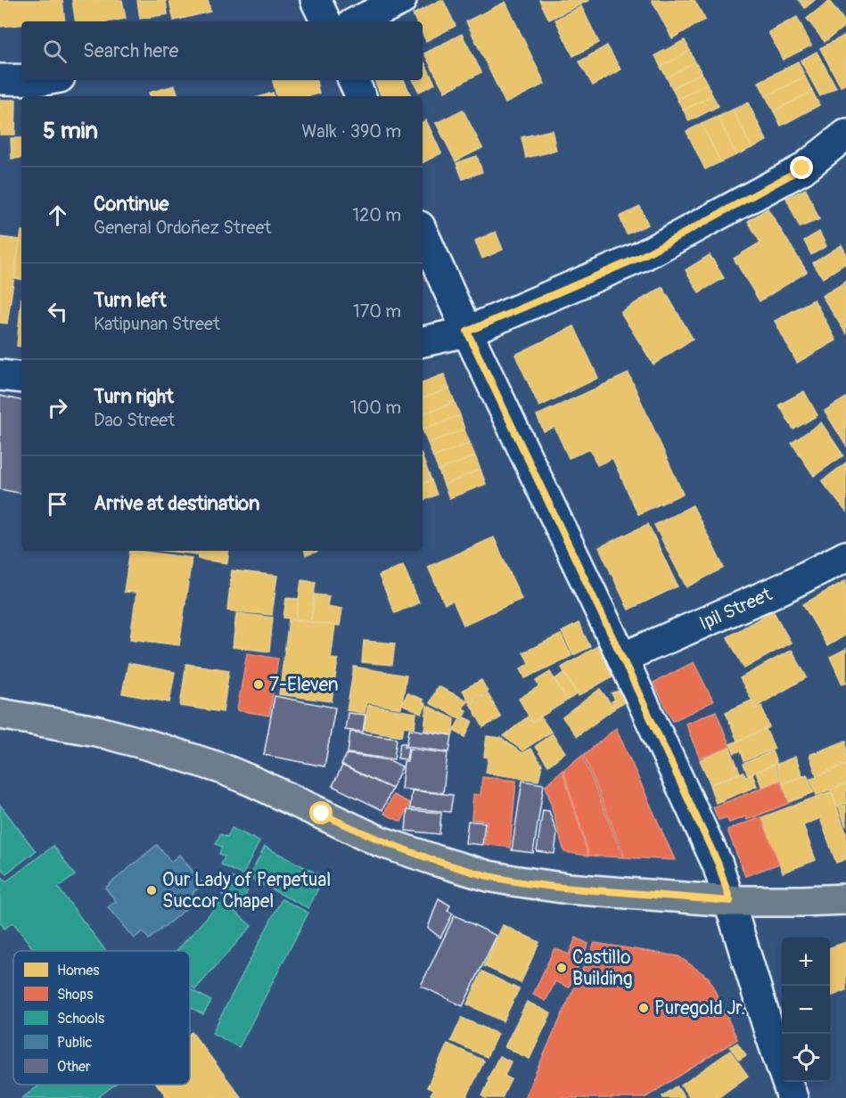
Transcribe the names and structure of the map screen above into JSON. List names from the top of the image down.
{
  "streets": {
    "street": ["Ipil Street"]
  },
  "places": [
    "7-Eleven",
    "Our Lady of Perpetual Succor Chapel",
    "Castillo Building",
    "Puregold Jr."
  ],
  "legend": [
    "Homes",
    "Shops",
    "Schools",
    "Public",
    "Other"
  ],
  "page": {
    "search": "Search here",
    "heading": ["5 min", "Walk · 390 m"],
    "list": [
      ["Continue", "General Ordoñez Street", "120 m"],
      ["Turn left", "Katipunan Street", "170 m"],
      ["Turn right", "Dao Street", "100 m"],
      "Arrive at destination"
    ],
    "map_buttons": ["+", "−"]
  }
}
